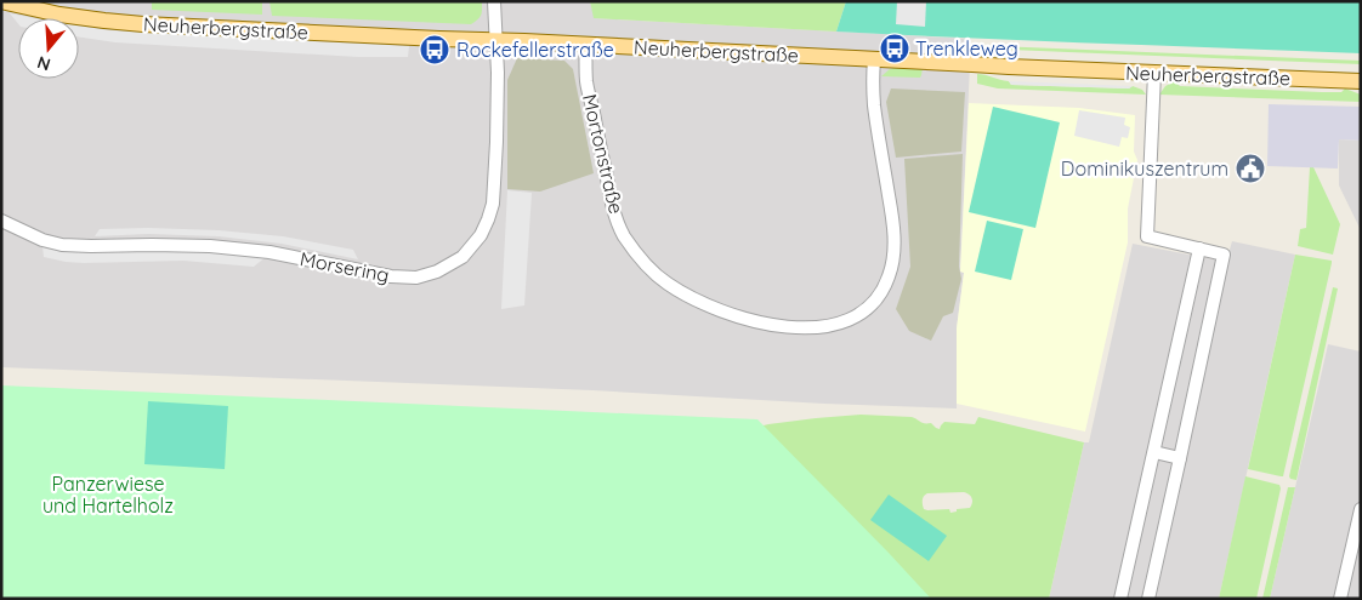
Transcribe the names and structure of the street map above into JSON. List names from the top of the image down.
{
  "streets": {
    "main road": ["Neuherbergstraße"],
    "street": ["Mortonstraße", "Morsering"]
  },
  "crossings": [
    ["Neuherbergstraße", "Mortonstraße"],
    ["Neuherbergstraße", "Morsering"]
  ],
  "parks": ["Panzerwiese und Hartelholz"],
  "places": {
    "bus stop": ["Trenkleweg", "Rockefellerstraße"],
    "public building": ["Dominikuszentrum"]
  },
  "north": "bottom"
}
